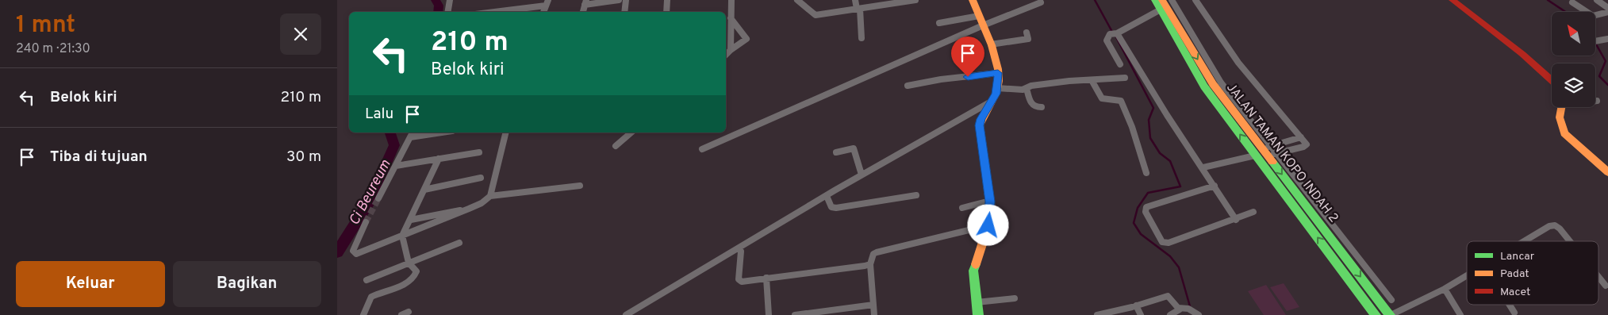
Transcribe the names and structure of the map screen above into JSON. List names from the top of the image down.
{
  "streets": {
    "main road": ["JALAN TAMAN KOPO INDAH 2"]
  },
  "water": ["Ci Beureum"],
  "legend": ["Lancar", "Padat", "Macet"],
  "north": "top left",
  "page": {
    "heading": ["1 mnt", "240 m · 21:30"],
    "turn": ["210 m", "Belok kiri"],
    "list": [
      {
        "name": "Belok kiri",
        "value": "210 m"
      },
      {
        "name": "Tiba di tujuan",
        "value": "30 m"
      }
    ],
    "then": "Lalu",
    "buttons": ["Keluar", "Bagikan"]
  }
}
